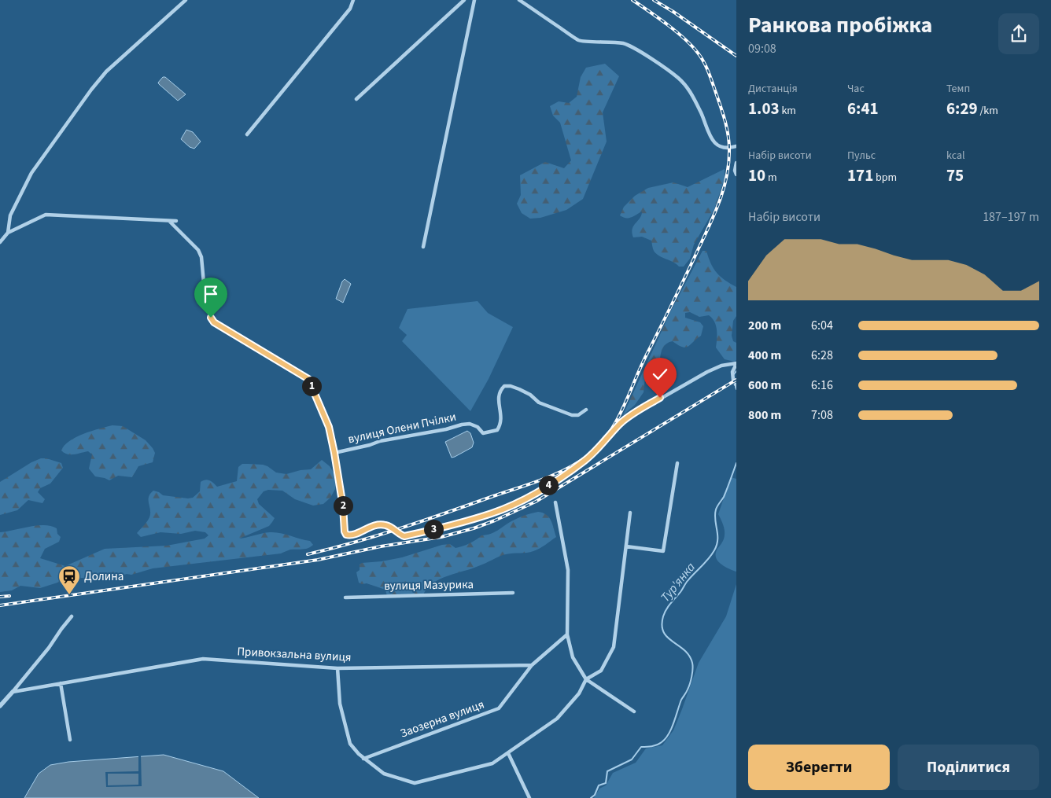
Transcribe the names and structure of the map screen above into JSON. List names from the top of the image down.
{
  "streets": {
    "street": [
      "вулиця Олени Пчілки",
      "вулиця Мазурика",
      "Привокзальна вулиця",
      "Заозерна вулиця"
    ]
  },
  "crossings": [
    ["Привокзальна вулиця", "Заозерна вулиця"]
  ],
  "water": ["Тур'янка"],
  "places": {
    "station": ["Долина"]
  },
  "page": {
    "heading": ["Ранкова пробіжка", "09:08"],
    "stats": [
      ["Дистанція", "1.03 km"],
      ["Час", "6:41"],
      ["Темп", "6:29 /km"],
      ["Набір висоти", "10 m"],
      ["Пульс", "171 bpm"],
      ["kcal", "75"]
    ],
    "chart": ["Набір висоти", "187–197 m"],
    "list": [
      {
        "name": "200 m",
        "note": "6:04"
      },
      {
        "name": "400 m",
        "note": "6:28"
      },
      {
        "name": "600 m",
        "note": "6:16"
      },
      {
        "name": "800 m",
        "note": "7:08"
      }
    ],
    "pins": [
      "1",
      "4",
      "2",
      "3"
    ],
    "buttons": ["Зберегти", "Поділитися"]
  }
}
